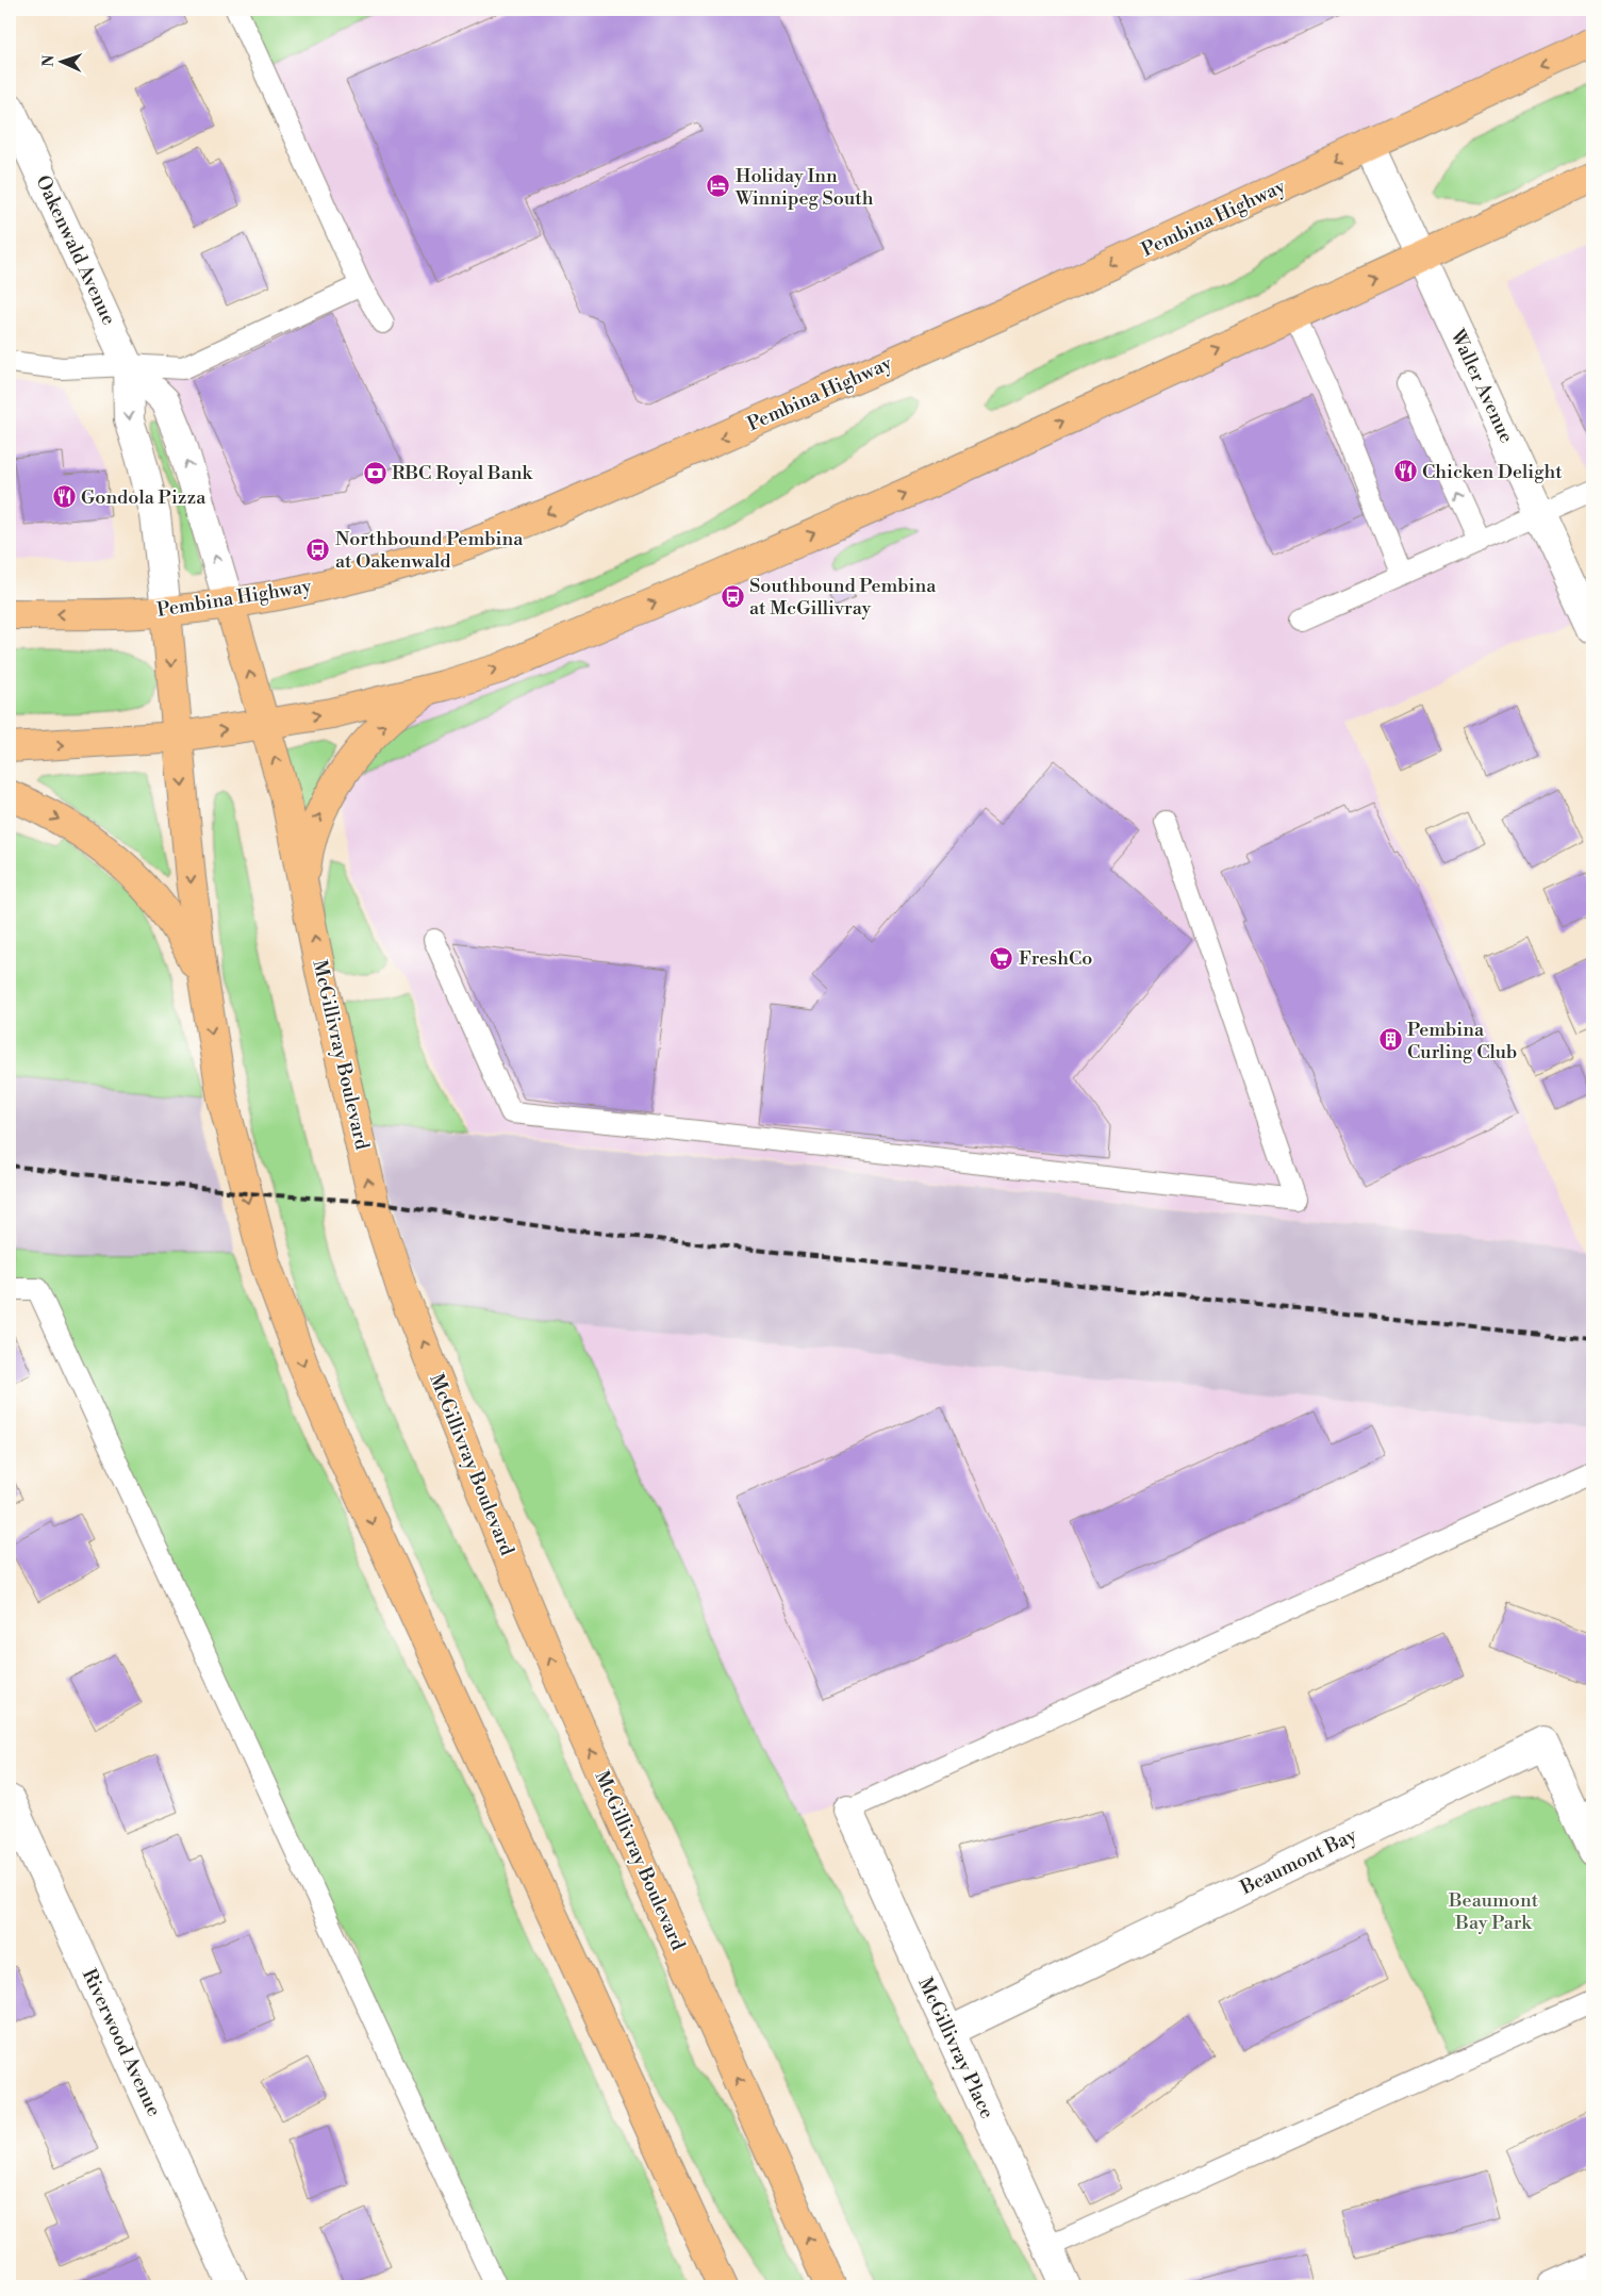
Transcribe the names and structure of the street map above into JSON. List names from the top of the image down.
{
  "streets": {
    "main road": ["Pembina Highway", "McGillivray Boulevard"],
    "street": [
      "Oakenwald Avenue",
      "Waller Avenue",
      "Beaumont Bay",
      "Riverwood Avenue",
      "McGillivray Place"
    ]
  },
  "crossings": [
    ["Pembina Highway", "Oakenwald Avenue"],
    ["Pembina Highway", "Waller Avenue"],
    ["Pembina Highway", "McGillivray Boulevard"],
    ["Oakenwald Avenue", "McGillivray Boulevard"],
    ["Beaumont Bay", "McGillivray Place"]
  ],
  "parks": ["Beaumont Bay Park"],
  "places": {
    "hotel": ["Holiday Inn Winnipeg South"],
    "restaurant": ["Chicken Delight", "Gondola Pizza"],
    "bank": ["RBC Royal Bank"],
    "bus stop": ["Northbound Pembina at Oakenwald", "Southbound Pembina at McGillivray"],
    "supermarket": ["FreshCo"],
    "building": ["Pembina Curling Club"]
  },
  "north": "left"
}
